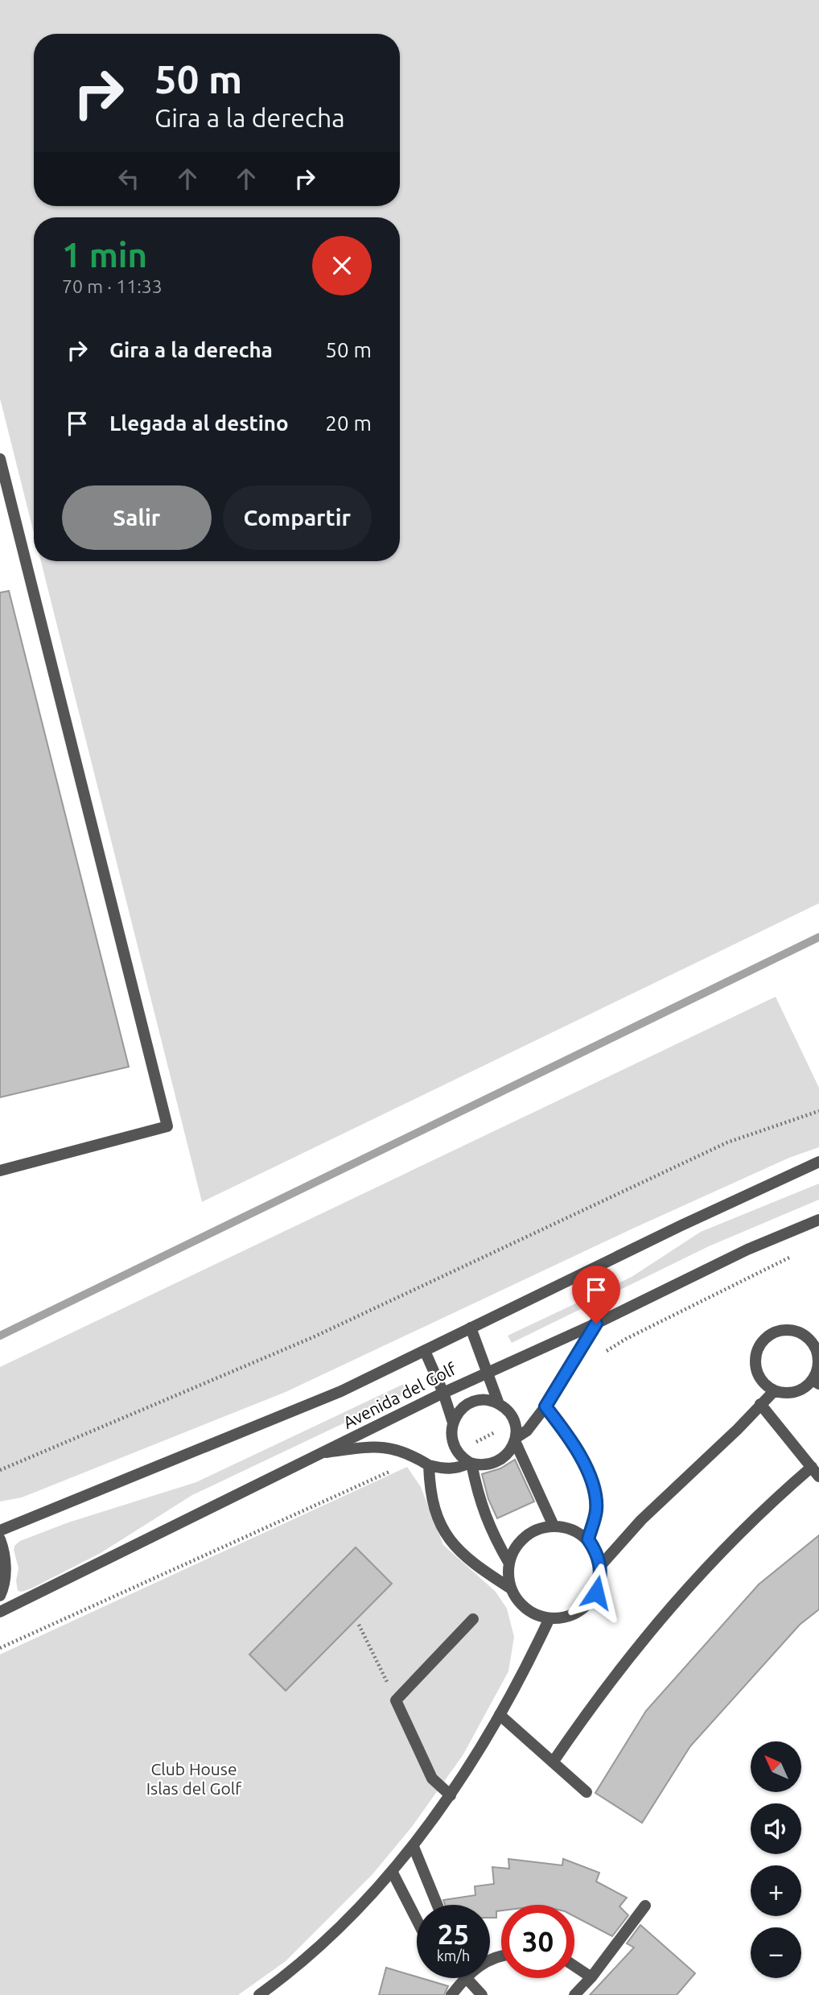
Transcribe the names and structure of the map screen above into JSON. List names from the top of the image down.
{
  "streets": {
    "street": ["Avenida del Golf"]
  },
  "parks": ["Club House Islas del Golf"],
  "north": "top left",
  "page": {
    "turn": ["50 m", "Gira a la derecha"],
    "heading": ["1 min", "70 m · 11:33"],
    "list": [
      {
        "name": "Gira a la derecha",
        "value": "50 m"
      },
      {
        "name": "Llegada al destino",
        "value": "20 m"
      }
    ],
    "buttons": ["Salir", "Compartir"],
    "map_buttons": ["+", "−"],
    "speed": "25 km/h",
    "limit": "30"
  }
}
